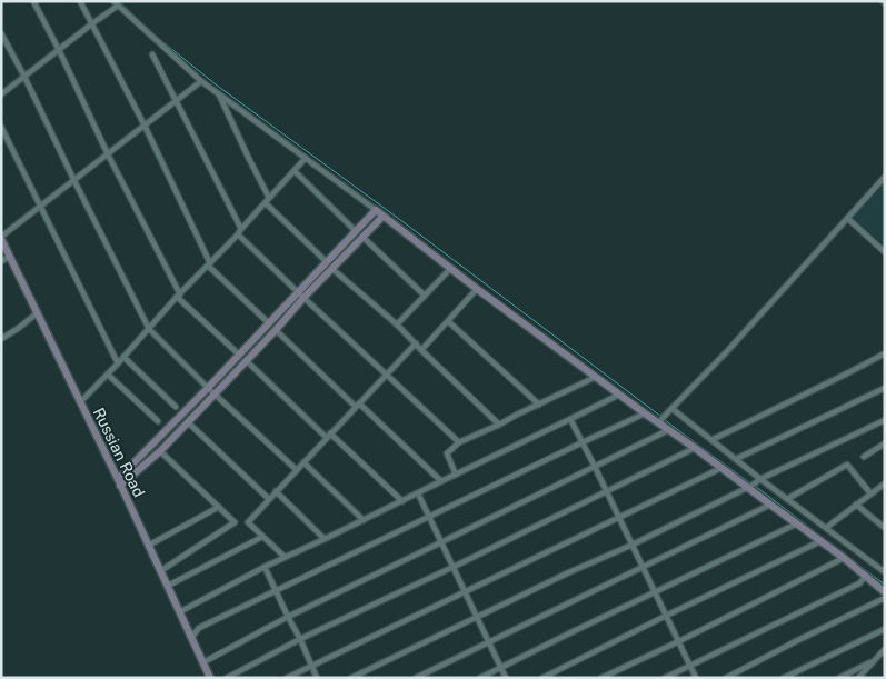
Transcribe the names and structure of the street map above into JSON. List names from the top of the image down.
{
  "streets": {
    "street": ["Russian Road"]
  }
}
